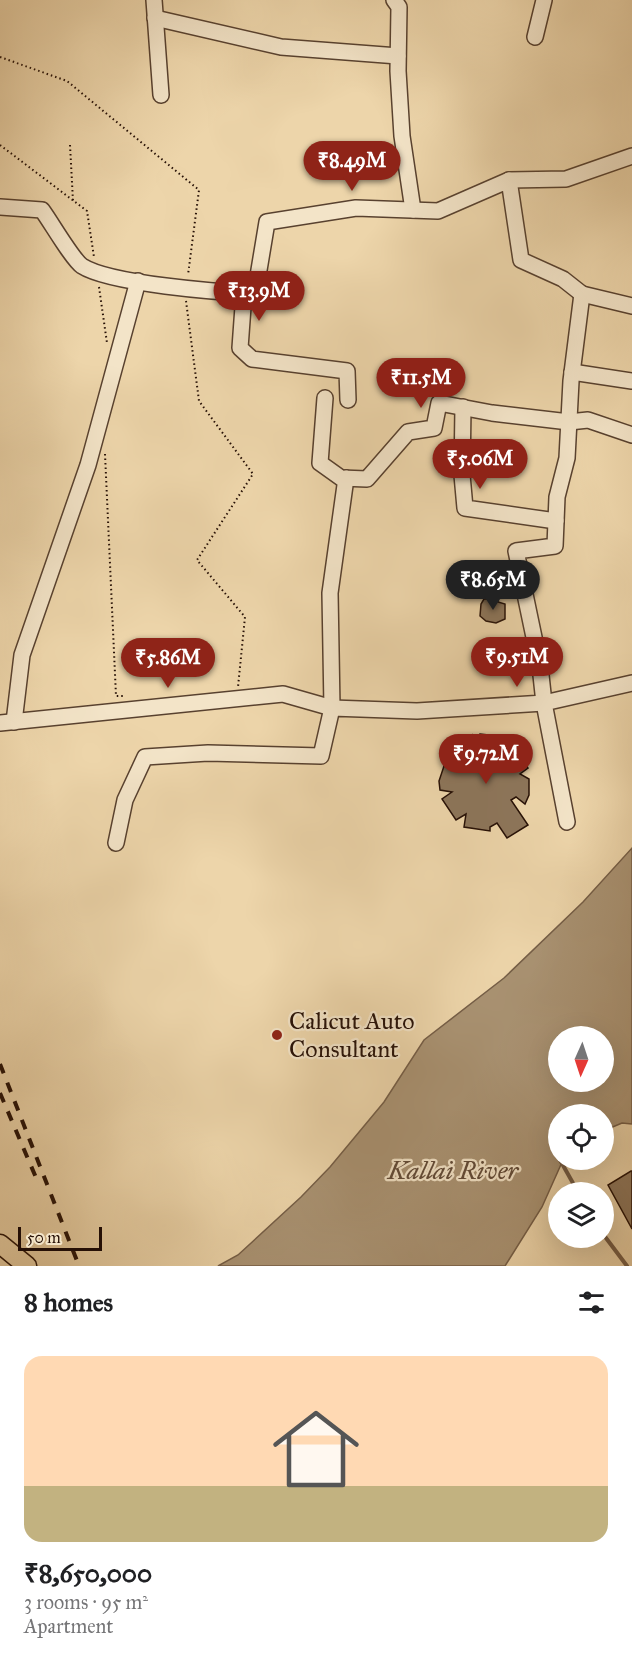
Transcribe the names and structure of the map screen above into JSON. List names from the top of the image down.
{
  "water": ["Kallai River"],
  "places": ["Calicut Auto Consultant"],
  "scale_bar": "50 m",
  "north": "bottom",
  "page": {
    "price": [
      "₹8.49M",
      "₹13.9M",
      "₹11.5M",
      "₹5.06M",
      "₹8.65M",
      "₹9.51M",
      "₹5.86M",
      "₹9.72M"
    ],
    "scale": "50 m",
    "heading": "8 homes",
    "list": [
      {
        "name": "₹8,650,000",
        "note": "3 rooms · 95 m² · Apartment"
      }
    ]
  }
}
